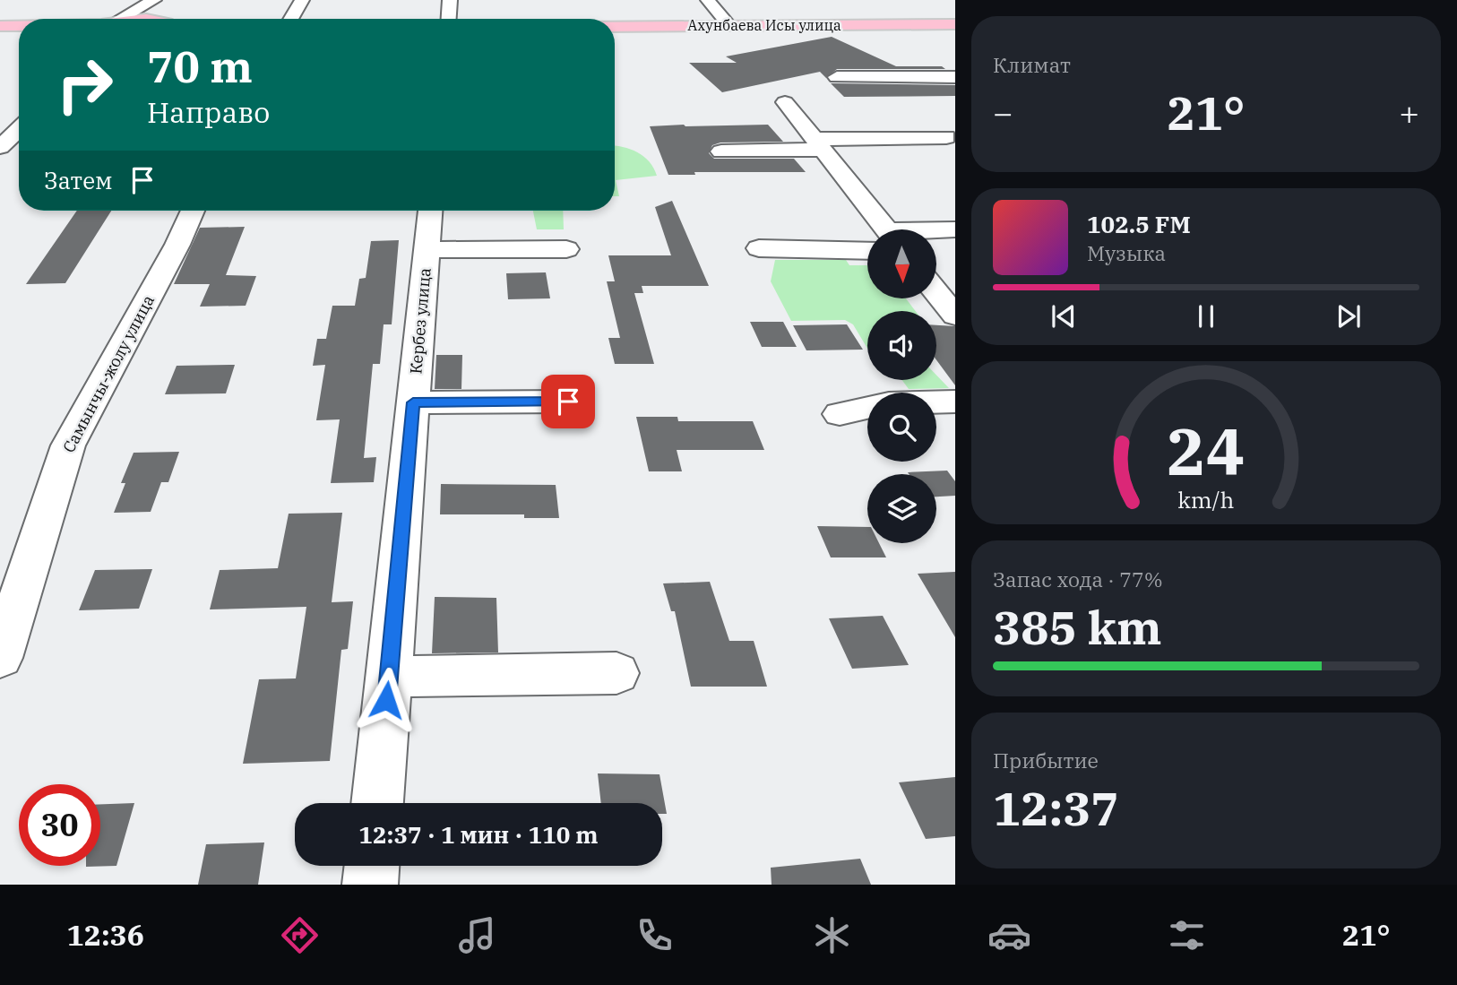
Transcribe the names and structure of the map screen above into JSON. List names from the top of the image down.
{
  "streets": {
    "main road": ["Ахунбаева Исы улица"],
    "street": ["Кербез улица", "Самынчы-жолу улица"]
  },
  "north": "bottom",
  "page": {
    "tile": [
      "Климат",
      ["Запас хода · 77%", "385 km"],
      ["Прибытие", "12:37"]
    ],
    "turn": ["70 m", "Направо"],
    "heat": ["−", "21°", "+"],
    "then": "Затем",
    "song": ["102.5 FM", "Музыка"],
    "limit": "30",
    "trip": "12:37 · 1 мин · 110 m",
    "tabs": ["12:36", "21°"],
    "gauge": ["24", "km/h"]
  }
}
